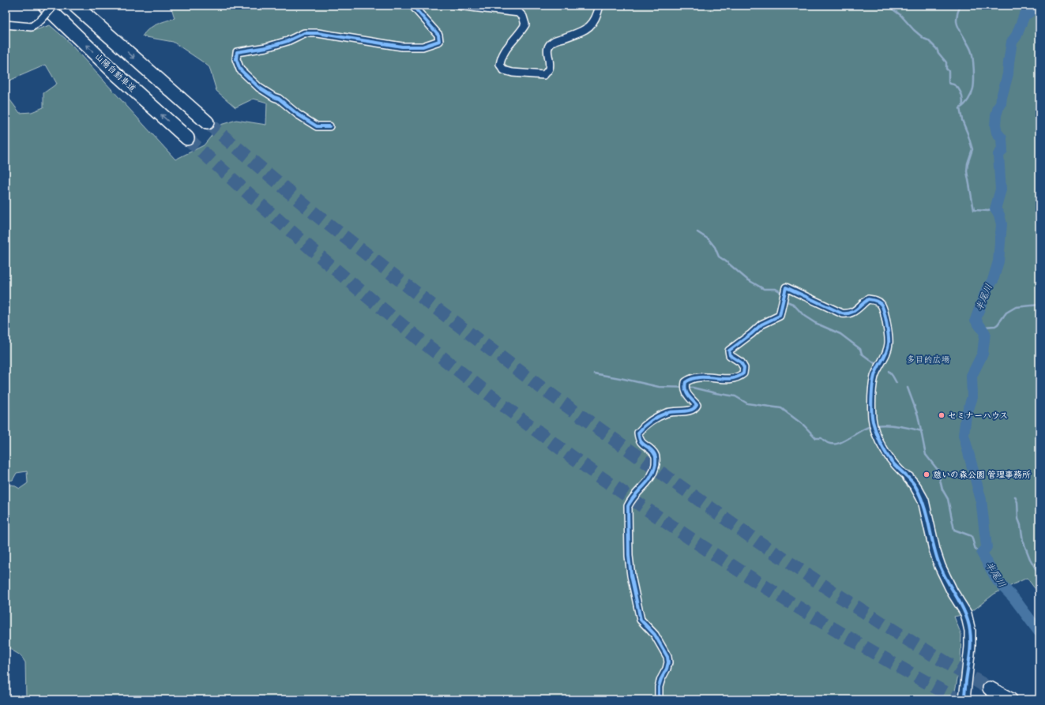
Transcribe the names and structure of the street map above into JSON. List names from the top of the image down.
{
  "streets": {
    "highway": ["山陽自動車道"]
  },
  "water": ["半尾川"],
  "parks": ["多目的広場"],
  "places": ["セミナーハウス", "憩いの森公園 管理事務所"]
}
